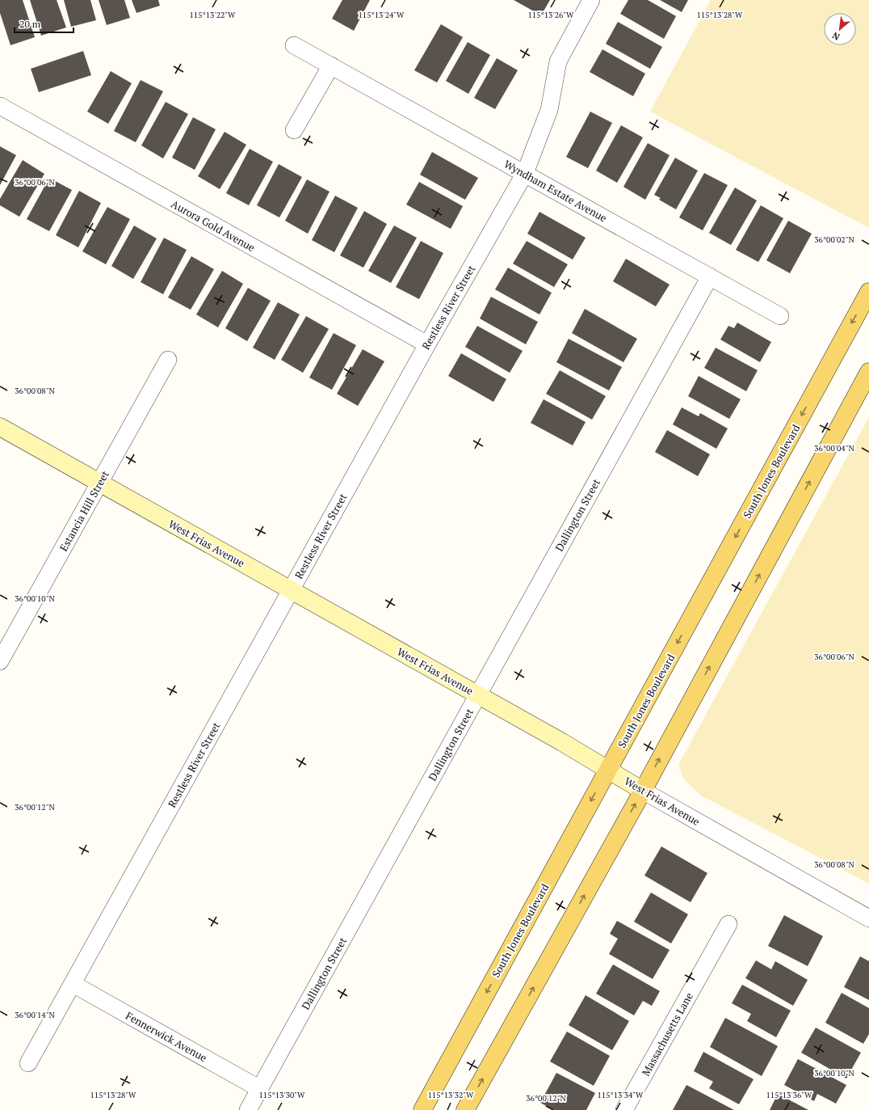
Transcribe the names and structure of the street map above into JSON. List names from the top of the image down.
{
  "streets": {
    "main road": ["South Jones Boulevard"],
    "street": [
      "Wyndham Estate Avenue",
      "Aurora Gold Avenue",
      "Restless River Street",
      "Estancia Hill Street",
      "Dallington Street",
      "West Frias Avenue",
      "Massachusetts Lane",
      "Fennerwick Avenue"
    ]
  },
  "crossings": [
    ["Wyndham Estate Avenue", "Restless River Street"],
    ["Wyndham Estate Avenue", "Dallington Street"],
    ["Aurora Gold Avenue", "Restless River Street"],
    ["Restless River Street", "West Frias Avenue"],
    ["Restless River Street", "Fennerwick Avenue"],
    ["South Jones Boulevard", "West Frias Avenue"],
    ["Estancia Hill Street", "West Frias Avenue"],
    ["Dallington Street", "West Frias Avenue"],
    ["Dallington Street", "Fennerwick Avenue"]
  ],
  "scale_bar": "20 m",
  "north": "bottom left",
  "coordinates": [
    "115°13'22\"W",
    "115°13'24\"W",
    "115°13'26\"W",
    "115°13'28\"W",
    "36°00'06\"N",
    "36°00'02\"N",
    "36°00'08\"N",
    "36°00'04\"N",
    "36°00'10\"N",
    "36°00'12\"N",
    "36°00'14\"N",
    "115°13'30\"W",
    "115°13'32\"W",
    "115°13'34\"W",
    "115°13'36\"W"
  ]
}
